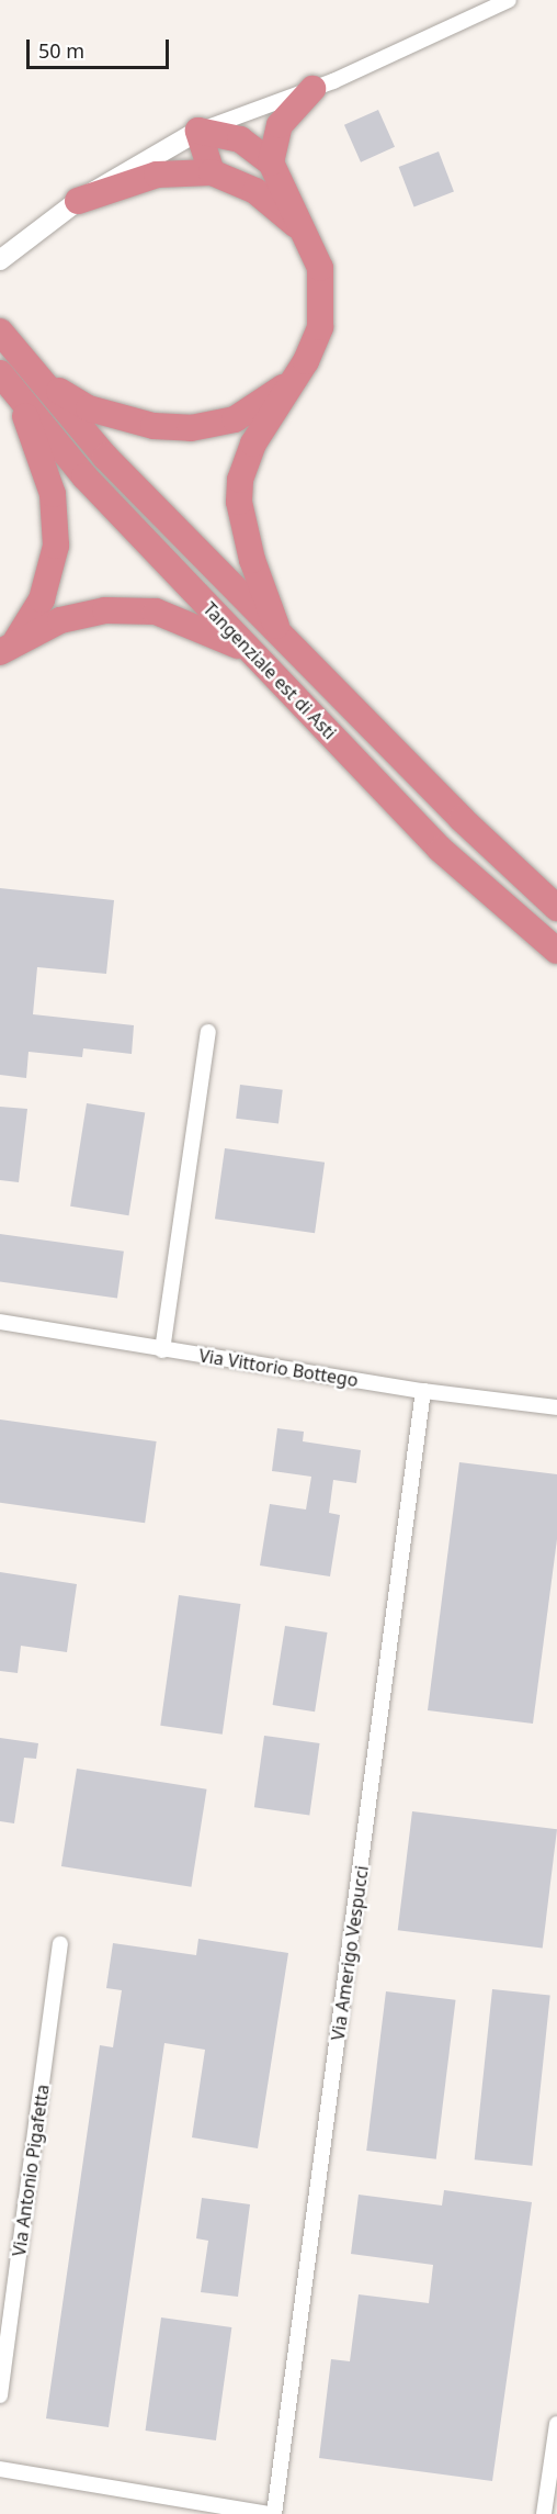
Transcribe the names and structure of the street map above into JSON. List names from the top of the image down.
{
  "streets": {
    "highway": ["Tangenziale est di Asti"],
    "street": ["Via Vittorio Bottego", "Via Amerigo Vespucci", "Via Antonio Pigafetta"]
  },
  "crossings": [
    ["Via Vittorio Bottego", "Via Amerigo Vespucci"]
  ],
  "scale_bar": "50 m"
}
